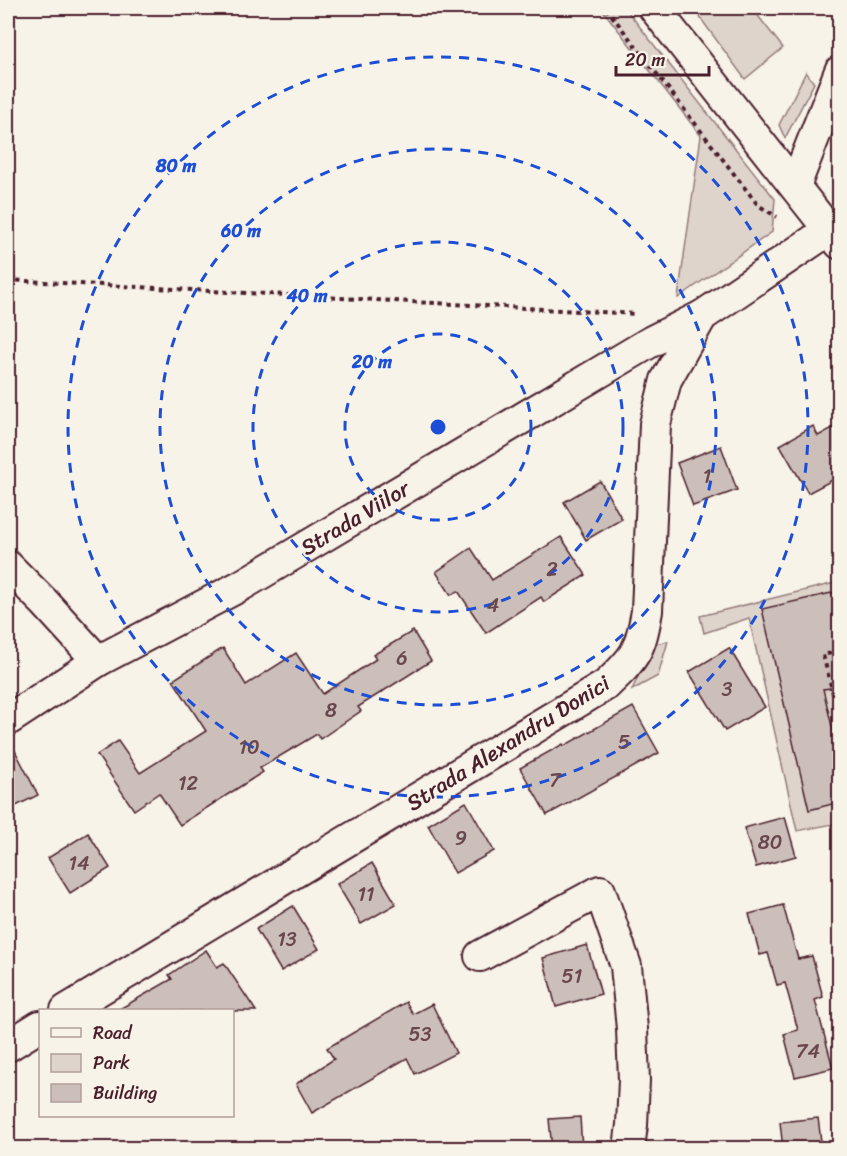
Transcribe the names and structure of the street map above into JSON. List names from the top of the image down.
{
  "streets": {
    "street": ["Strada Viilor", "Strada Alexandru Donici"]
  },
  "crossings": [
    ["Strada Viilor", "Strada Alexandru Donici"]
  ],
  "house_numbers": [
    "1",
    "2",
    "4",
    "6",
    "3",
    "8",
    "5",
    "10",
    "7",
    "12",
    "9",
    "80",
    "14",
    "11",
    "13",
    "51",
    "53",
    "74"
  ],
  "legend": ["Road", "Park", "Building"],
  "scale_bar": "20 m",
  "rings": [
    "80 m",
    "60 m",
    "40 m",
    "20 m"
  ]
}
